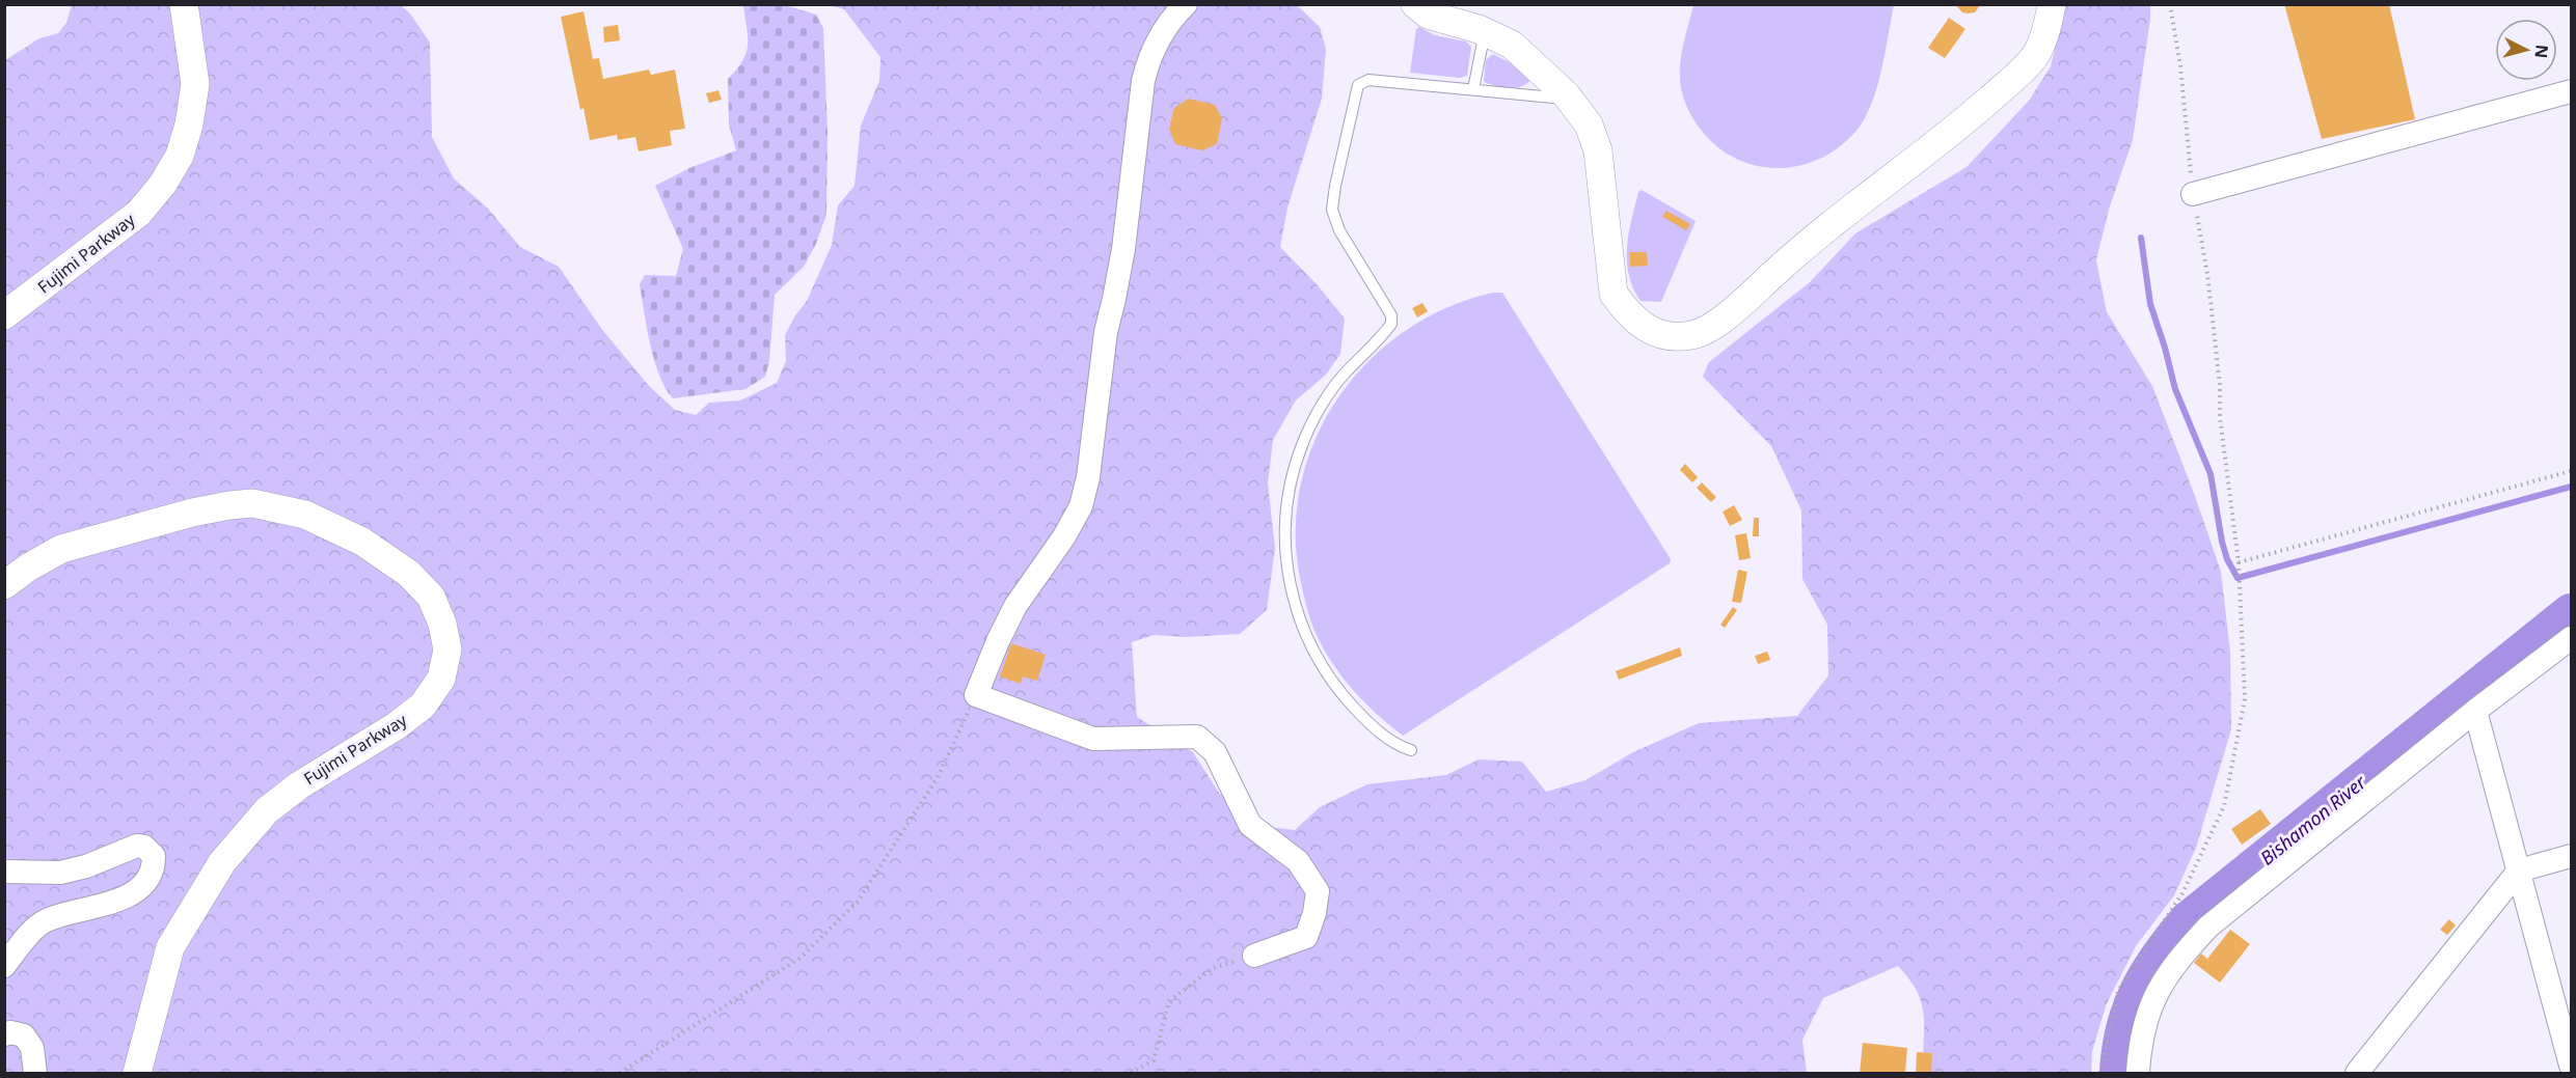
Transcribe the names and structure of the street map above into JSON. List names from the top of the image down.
{
  "streets": {
    "street": ["Fujimi Parkway"]
  },
  "water": ["Bishamon River"],
  "north": "right"
}
